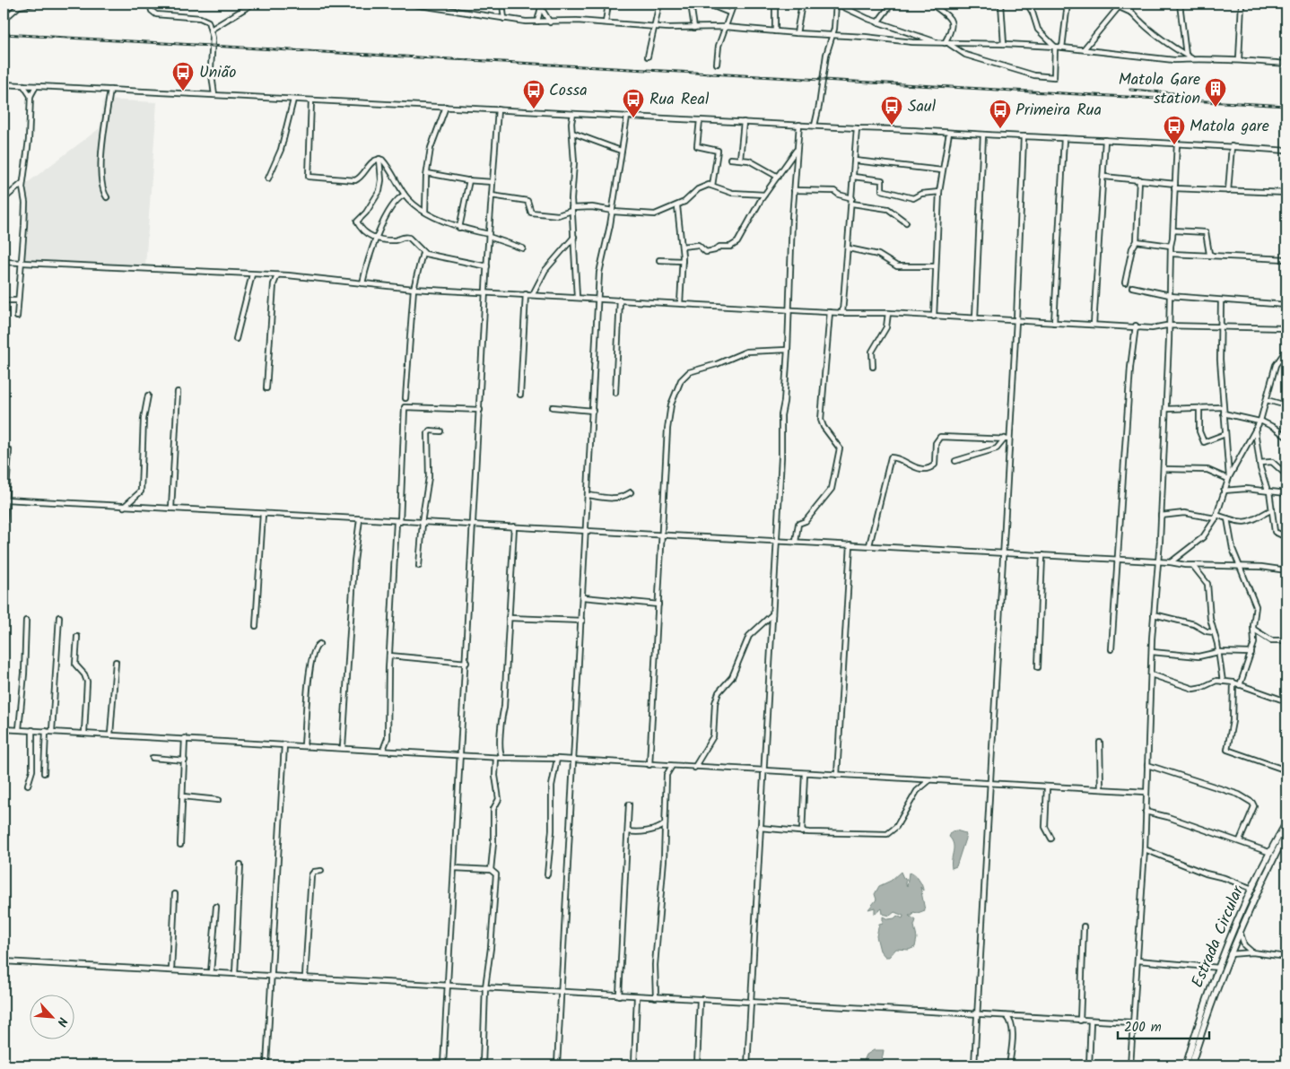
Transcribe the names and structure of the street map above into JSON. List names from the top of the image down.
{
  "streets": {
    "main road": ["Estrada Circular"]
  },
  "places": {
    "bus stop": [
      "União",
      "Cossa",
      "Rua Real",
      "Saul",
      "Primeira Rua",
      "Matola gare"
    ],
    "building": ["Matola Gare station"]
  },
  "scale_bar": "200 m",
  "north": "bottom right"
}
